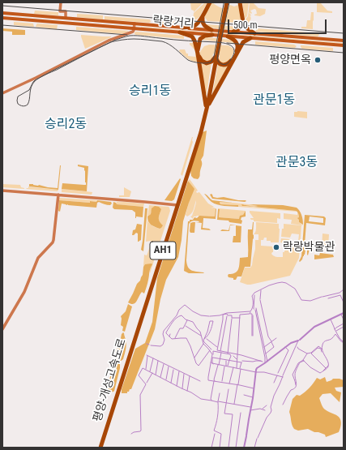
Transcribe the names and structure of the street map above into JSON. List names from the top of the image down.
{
  "streets": {
    "highway": ["AH1", "평양-개성고속도로"],
    "main road": ["락랑거리"]
  },
  "districts": [
    "승리1동",
    "관문1동",
    "승리2동",
    "관문3동"
  ],
  "places": ["평양면옥", "락랑박물관"],
  "scale_bar": "500 m"
}
